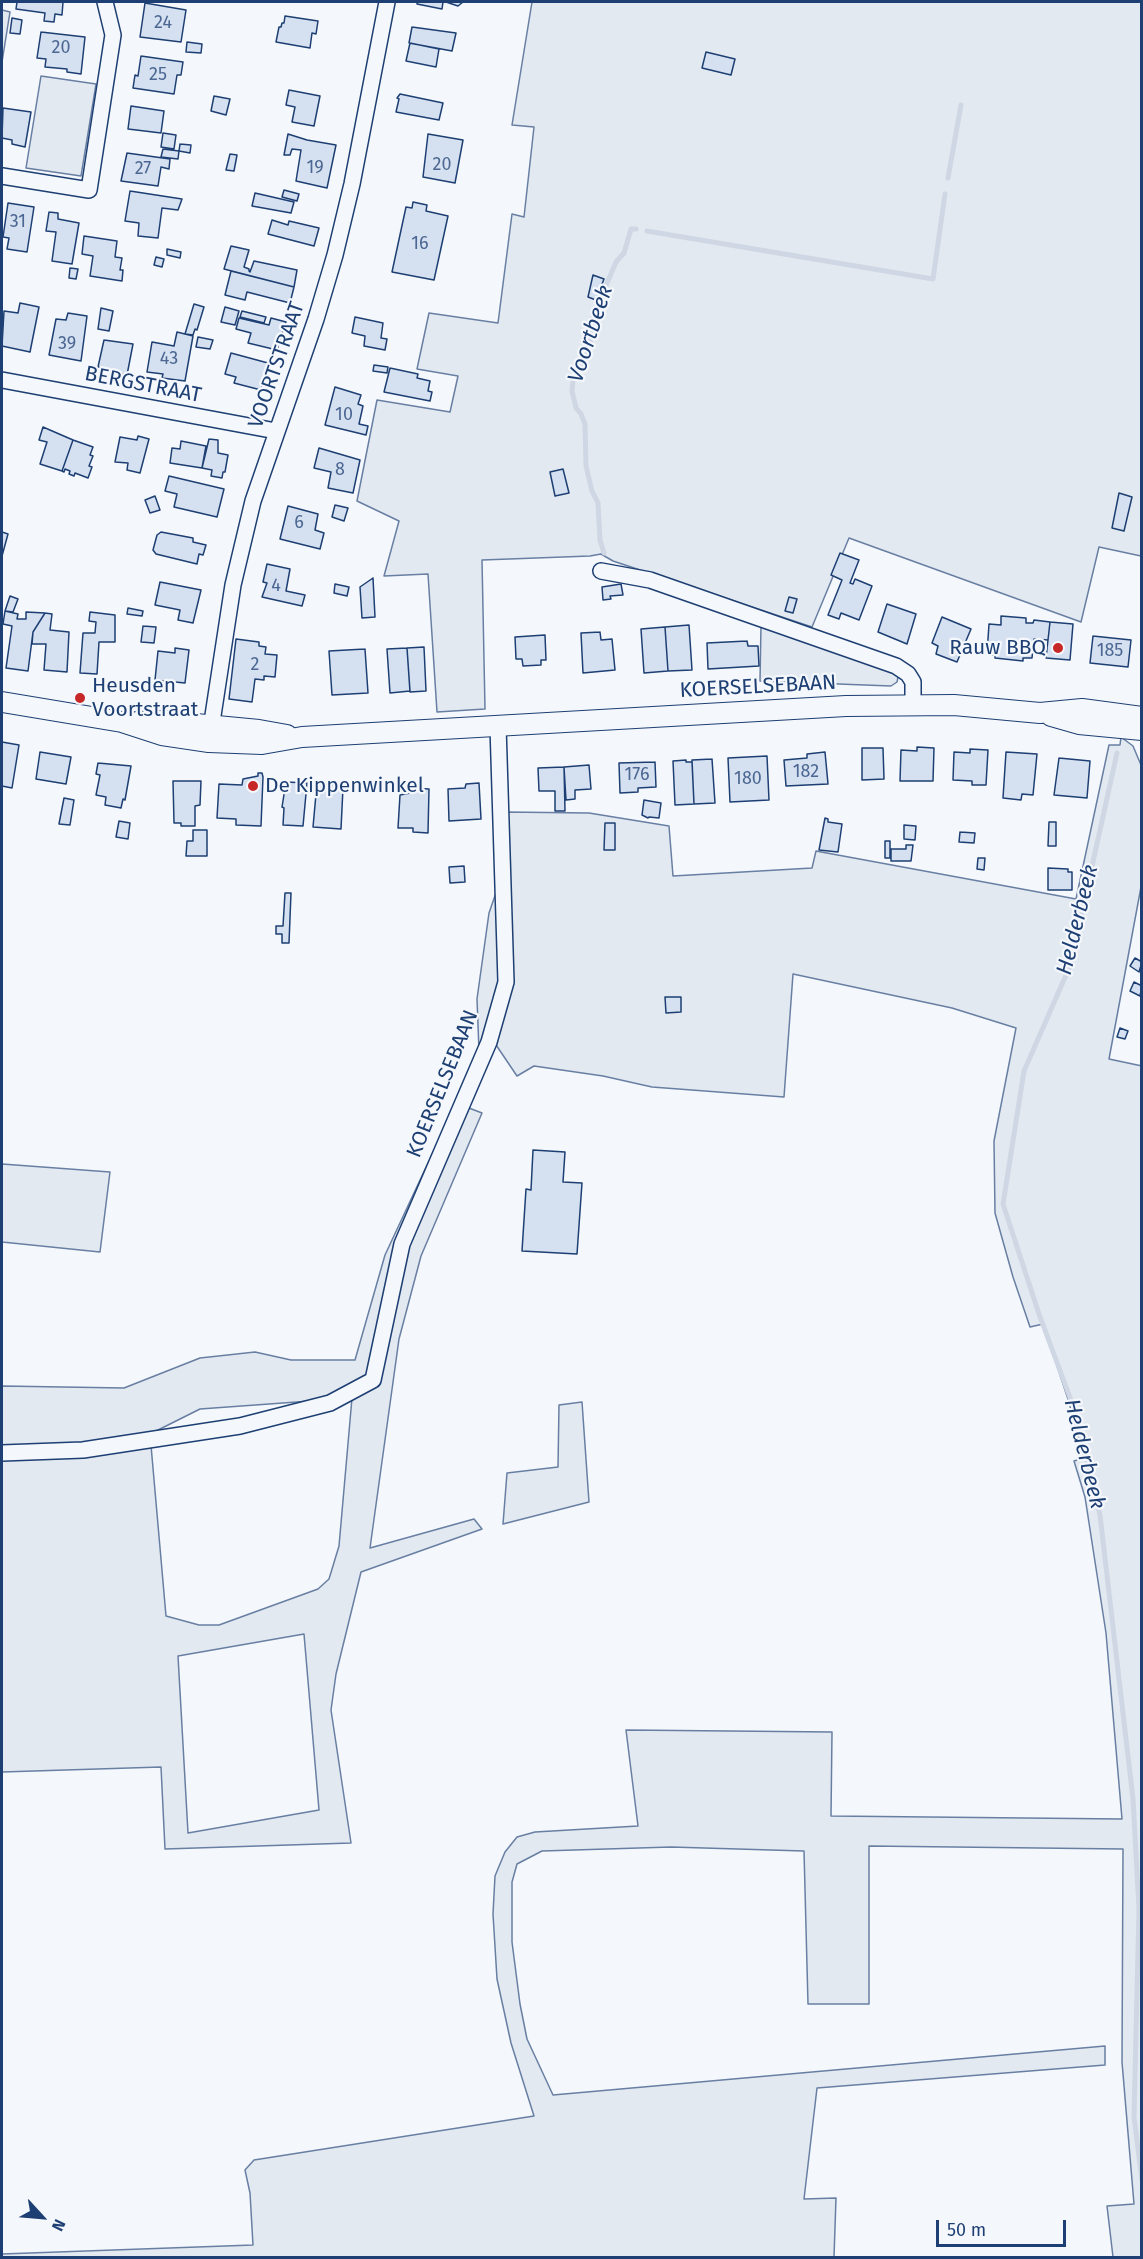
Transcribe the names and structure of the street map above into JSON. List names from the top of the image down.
{
  "streets": {
    "street": ["VOORTSTRAAT", "BERGSTRAAT", "KOERSELSEBAAN"]
  },
  "crossings": [
    ["VOORTSTRAAT", "BERGSTRAAT"],
    ["VOORTSTRAAT", "KOERSELSEBAAN"]
  ],
  "water": ["Voortbeek", "Helderbeek"],
  "places": ["Rauw BBQ", "Heusden Voortstraat", "De Kippenwinkel"],
  "house_numbers": [
    "24",
    "20",
    "25",
    "20",
    "19",
    "27",
    "31",
    "16",
    "39",
    "43",
    "10",
    "8",
    "6",
    "4",
    "185",
    "2",
    "182",
    "176",
    "180"
  ],
  "scale_bar": "50 m",
  "north": "bottom right"
}
